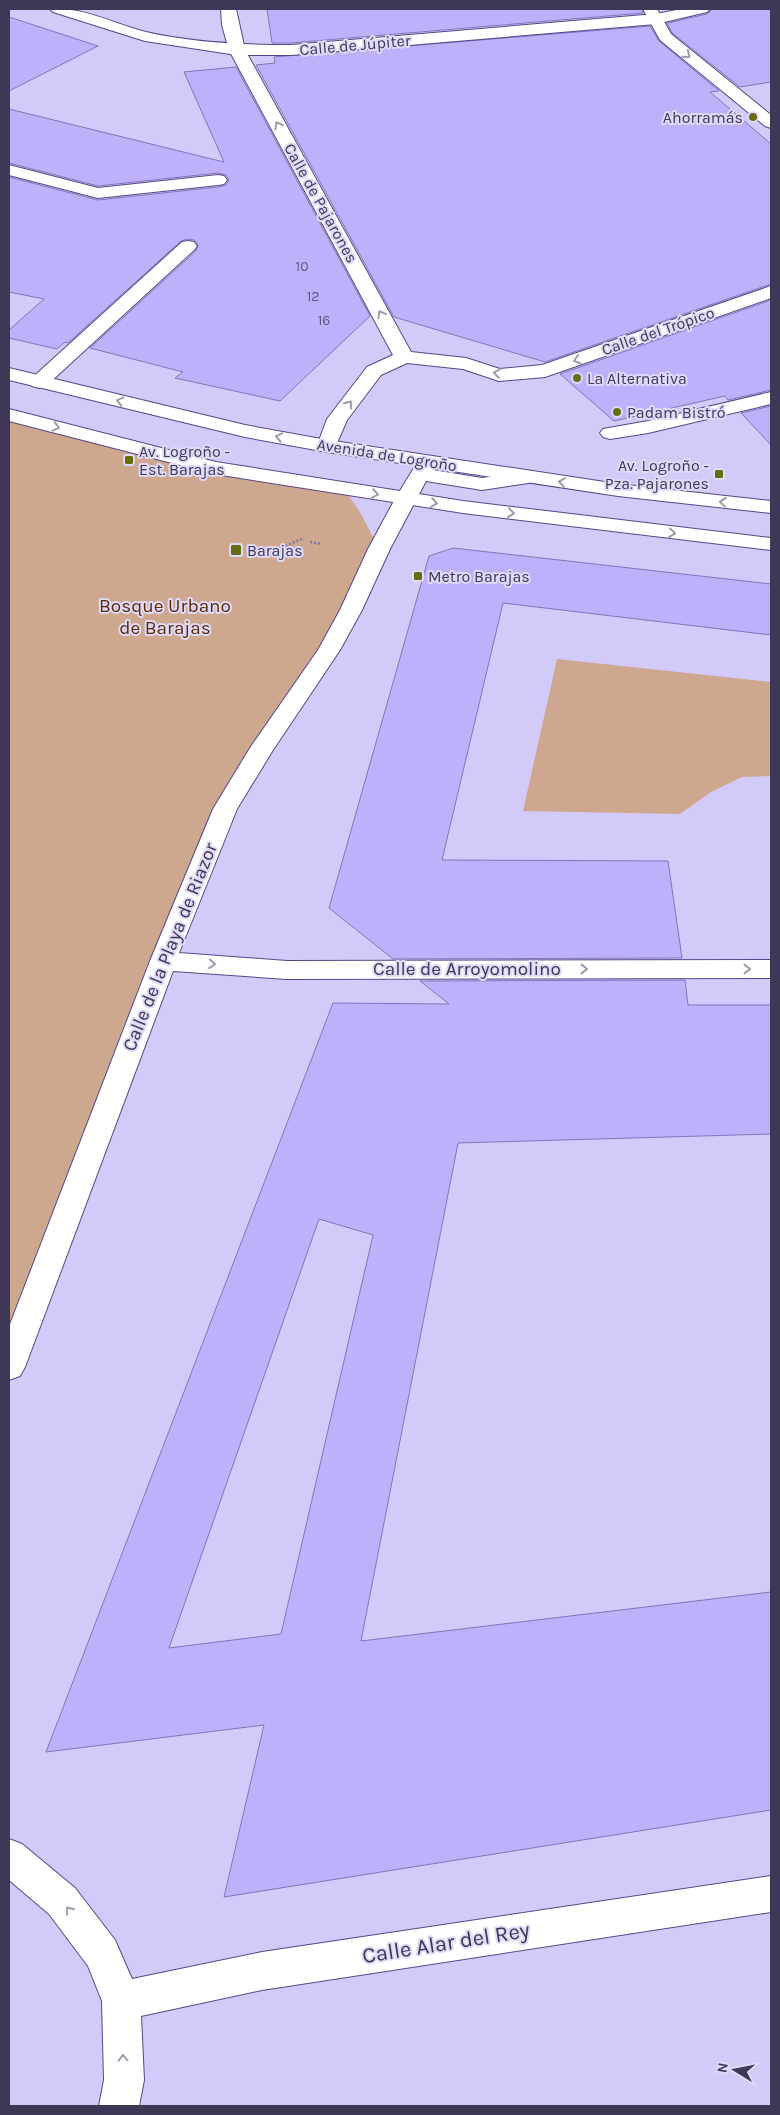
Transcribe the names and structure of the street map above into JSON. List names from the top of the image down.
{
  "streets": {
    "street": [
      "Calle de Júpiter",
      "Calle de Pajarones",
      "Calle del Trópico",
      "Avenida de Logroño",
      "Calle de la Playa de Riazor",
      "Calle de Arroyomolino",
      "Calle Alar del Rey"
    ]
  },
  "crossings": [
    ["Calle de Júpiter", "Calle de Pajarones"],
    ["Calle de Pajarones", "Calle del Trópico"],
    ["Avenida de Logroño", "Calle de la Playa de Riazor"],
    ["Calle de la Playa de Riazor", "Calle de Arroyomolino"]
  ],
  "one_way": ["Calle de Pajarones", "Calle de Arroyomolino"],
  "parks": ["Bosque Urbano de Barajas"],
  "places": {
    "other": ["Ahorramás", "La Alternativa", "Padam Bistró"],
    "transit": [
      "Av. Logroño - Est. Barajas",
      "Av. Logroño - Pza. Pajarones",
      "Barajas",
      "Metro Barajas"
    ]
  },
  "house_numbers": ["10", "12", "16"],
  "north": "left"
}
